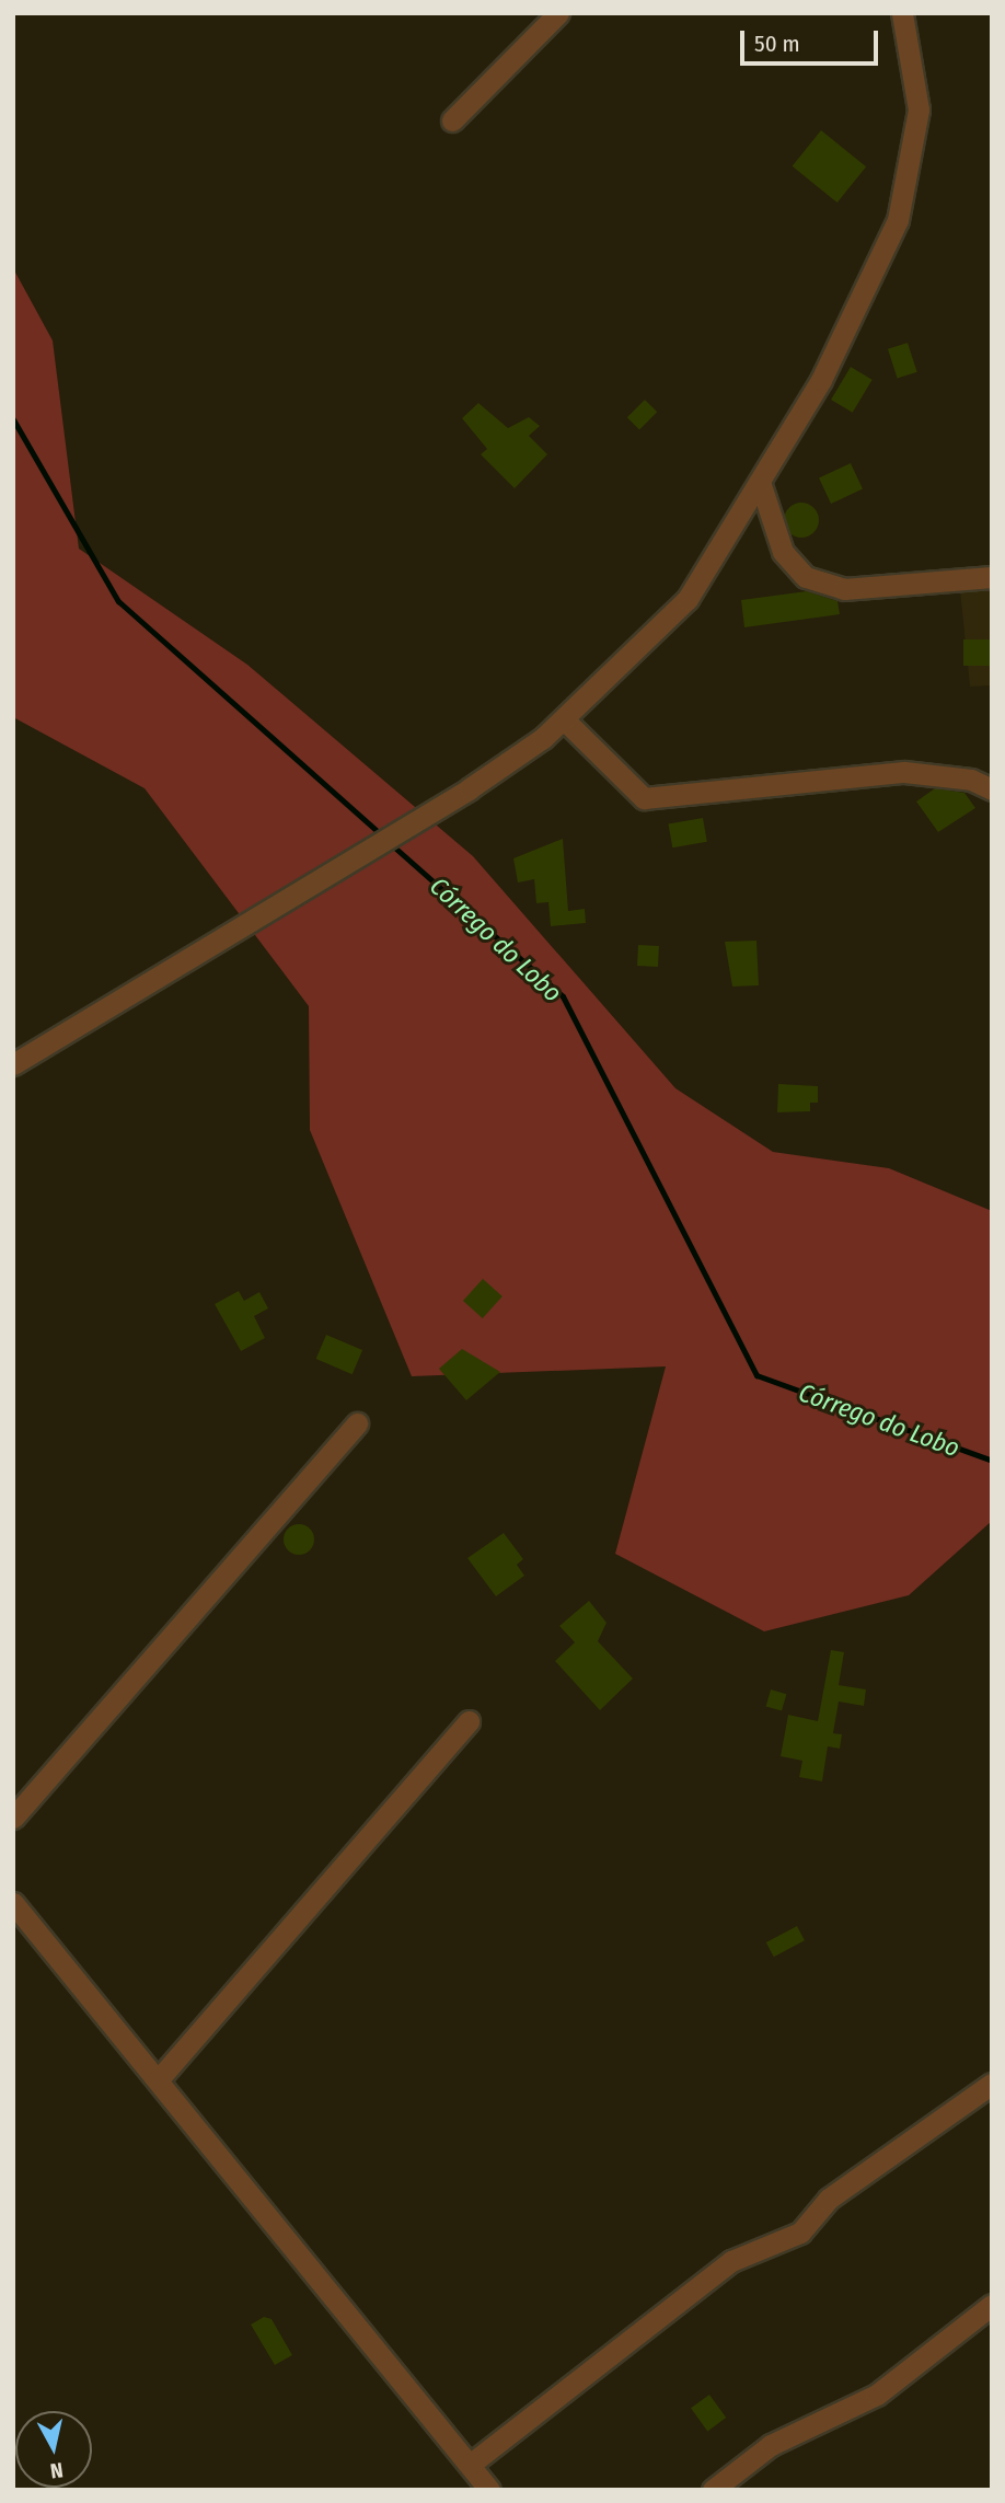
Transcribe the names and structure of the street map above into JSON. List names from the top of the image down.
{
  "water": ["Córrego do Lobo"],
  "scale_bar": "50 m",
  "north": "bottom"
}
